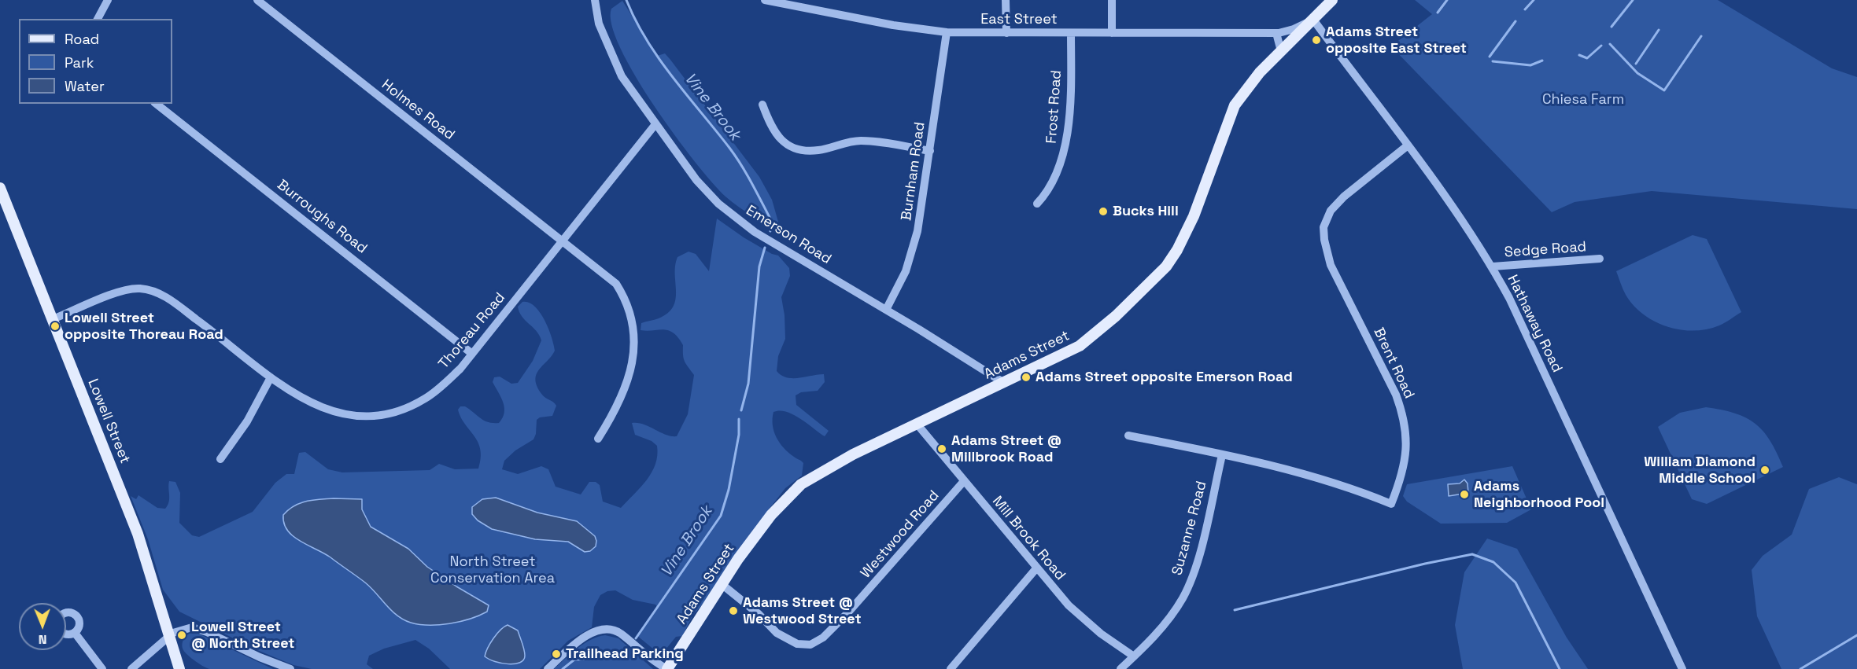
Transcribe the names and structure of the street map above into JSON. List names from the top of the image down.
{
  "streets": {
    "main road": ["Adams Street", "Lowell Street"],
    "street": [
      "East Street",
      "Frost Road",
      "Holmes Road",
      "Burnham Road",
      "Burroughs Road",
      "Emerson Road",
      "Sedge Road",
      "Hathaway Road",
      "Thoreau Road",
      "Brent Road",
      "Suzanne Road",
      "Westwood Road",
      "Mill Brook Road"
    ]
  },
  "crossings": [
    ["East Street", "Frost Road"],
    ["East Street", "Burnham Road"],
    ["East Street", "Hathaway Road"],
    ["East Street", "Adams Street"],
    ["Holmes Road", "Thoreau Road"],
    ["Burnham Road", "Emerson Road"],
    ["Burroughs Road", "Thoreau Road"],
    ["Emerson Road", "Thoreau Road"],
    ["Emerson Road", "Adams Street"],
    ["Sedge Road", "Hathaway Road"],
    ["Hathaway Road", "Adams Street"],
    ["Hathaway Road", "Brent Road"],
    ["Thoreau Road", "Lowell Street"],
    ["Adams Street", "Westwood Road"],
    ["Adams Street", "Mill Brook Road"],
    ["Brent Road", "Suzanne Road"],
    ["Suzanne Road", "Mill Brook Road"],
    ["Westwood Road", "Mill Brook Road"]
  ],
  "water": ["Vine Brook"],
  "parks": ["Chiesa Farm", "North Street Conservation Area"],
  "places": [
    "Adams Street opposite East Street",
    "Bucks Hill",
    "Lowell Street opposite Thoreau Road",
    "Adams Street opposite Emerson Road",
    "Adams Street @ Millbrook Road",
    "William Diamond Middle School",
    "Adams Neighborhood Pool",
    "Adams Street @ Westwood Street",
    "Lowell Street @ North Street",
    "Trailhead Parking"
  ],
  "legend": ["Road", "Park", "Water"],
  "north": "bottom"
}
